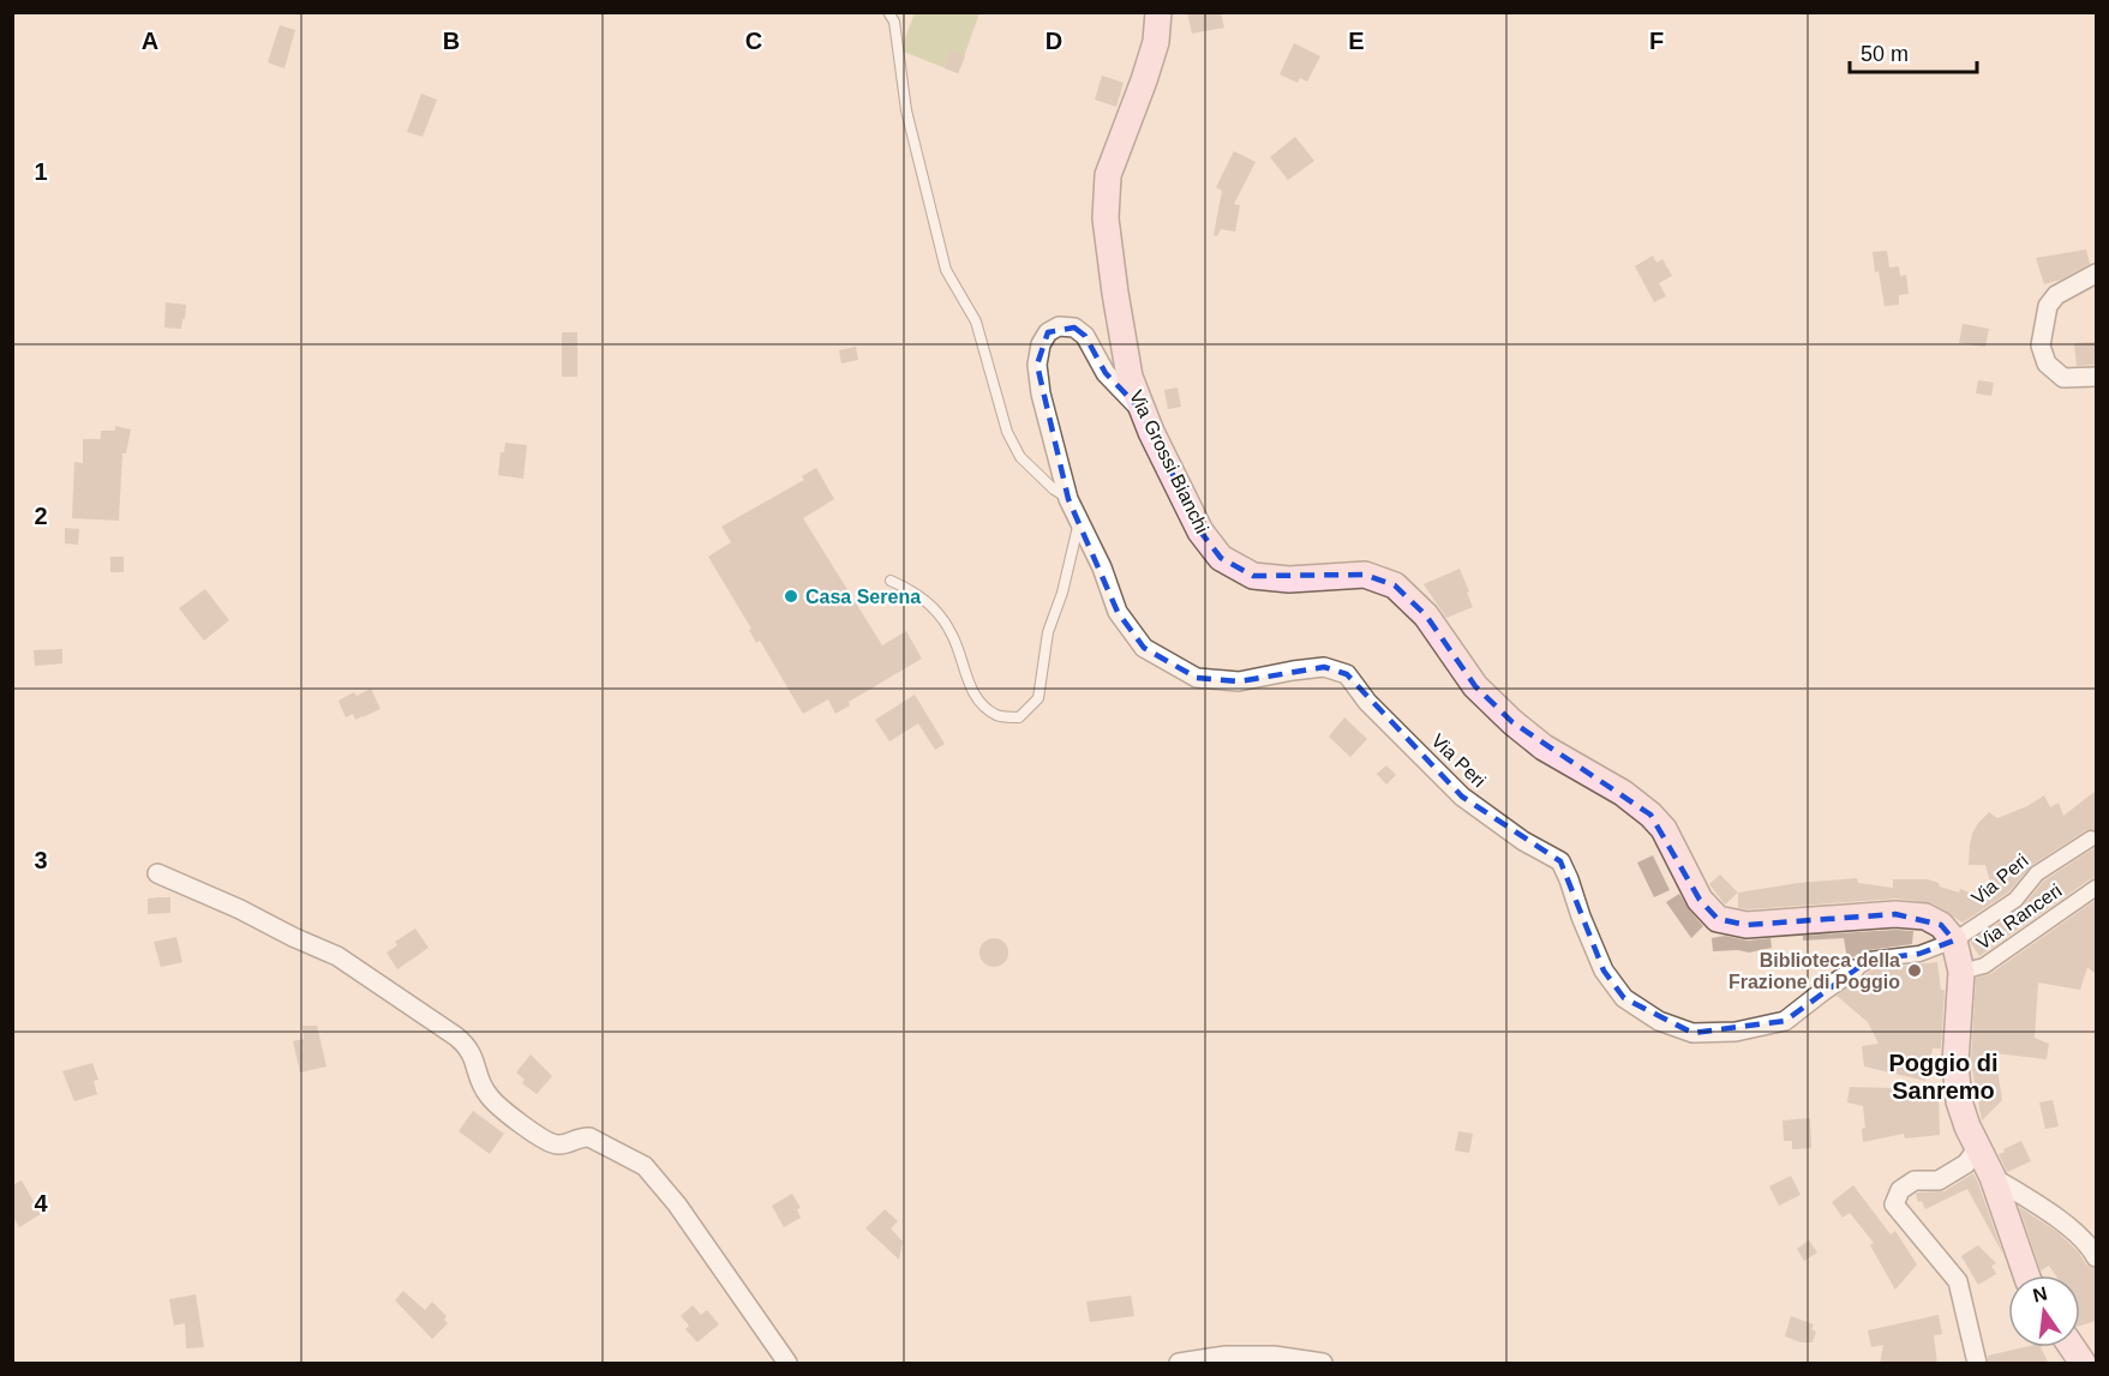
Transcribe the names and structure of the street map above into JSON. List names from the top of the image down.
{
  "streets": {
    "main road": ["Via Grossi Bianchi"],
    "street": ["Via Peri", "Via Ranceri"]
  },
  "crossings": [
    ["Via Grossi Bianchi", "Via Peri"]
  ],
  "districts": ["Poggio di Sanremo"],
  "places": ["Casa Serena", "Biblioteca della Frazione di Poggio"],
  "scale_bar": "50 m",
  "north": "top",
  "grid": {
    "columns": [
      "A",
      "B",
      "C",
      "D",
      "E",
      "F"
    ],
    "rows": [
      "1",
      "2",
      "3",
      "4"
    ]
  }
}
